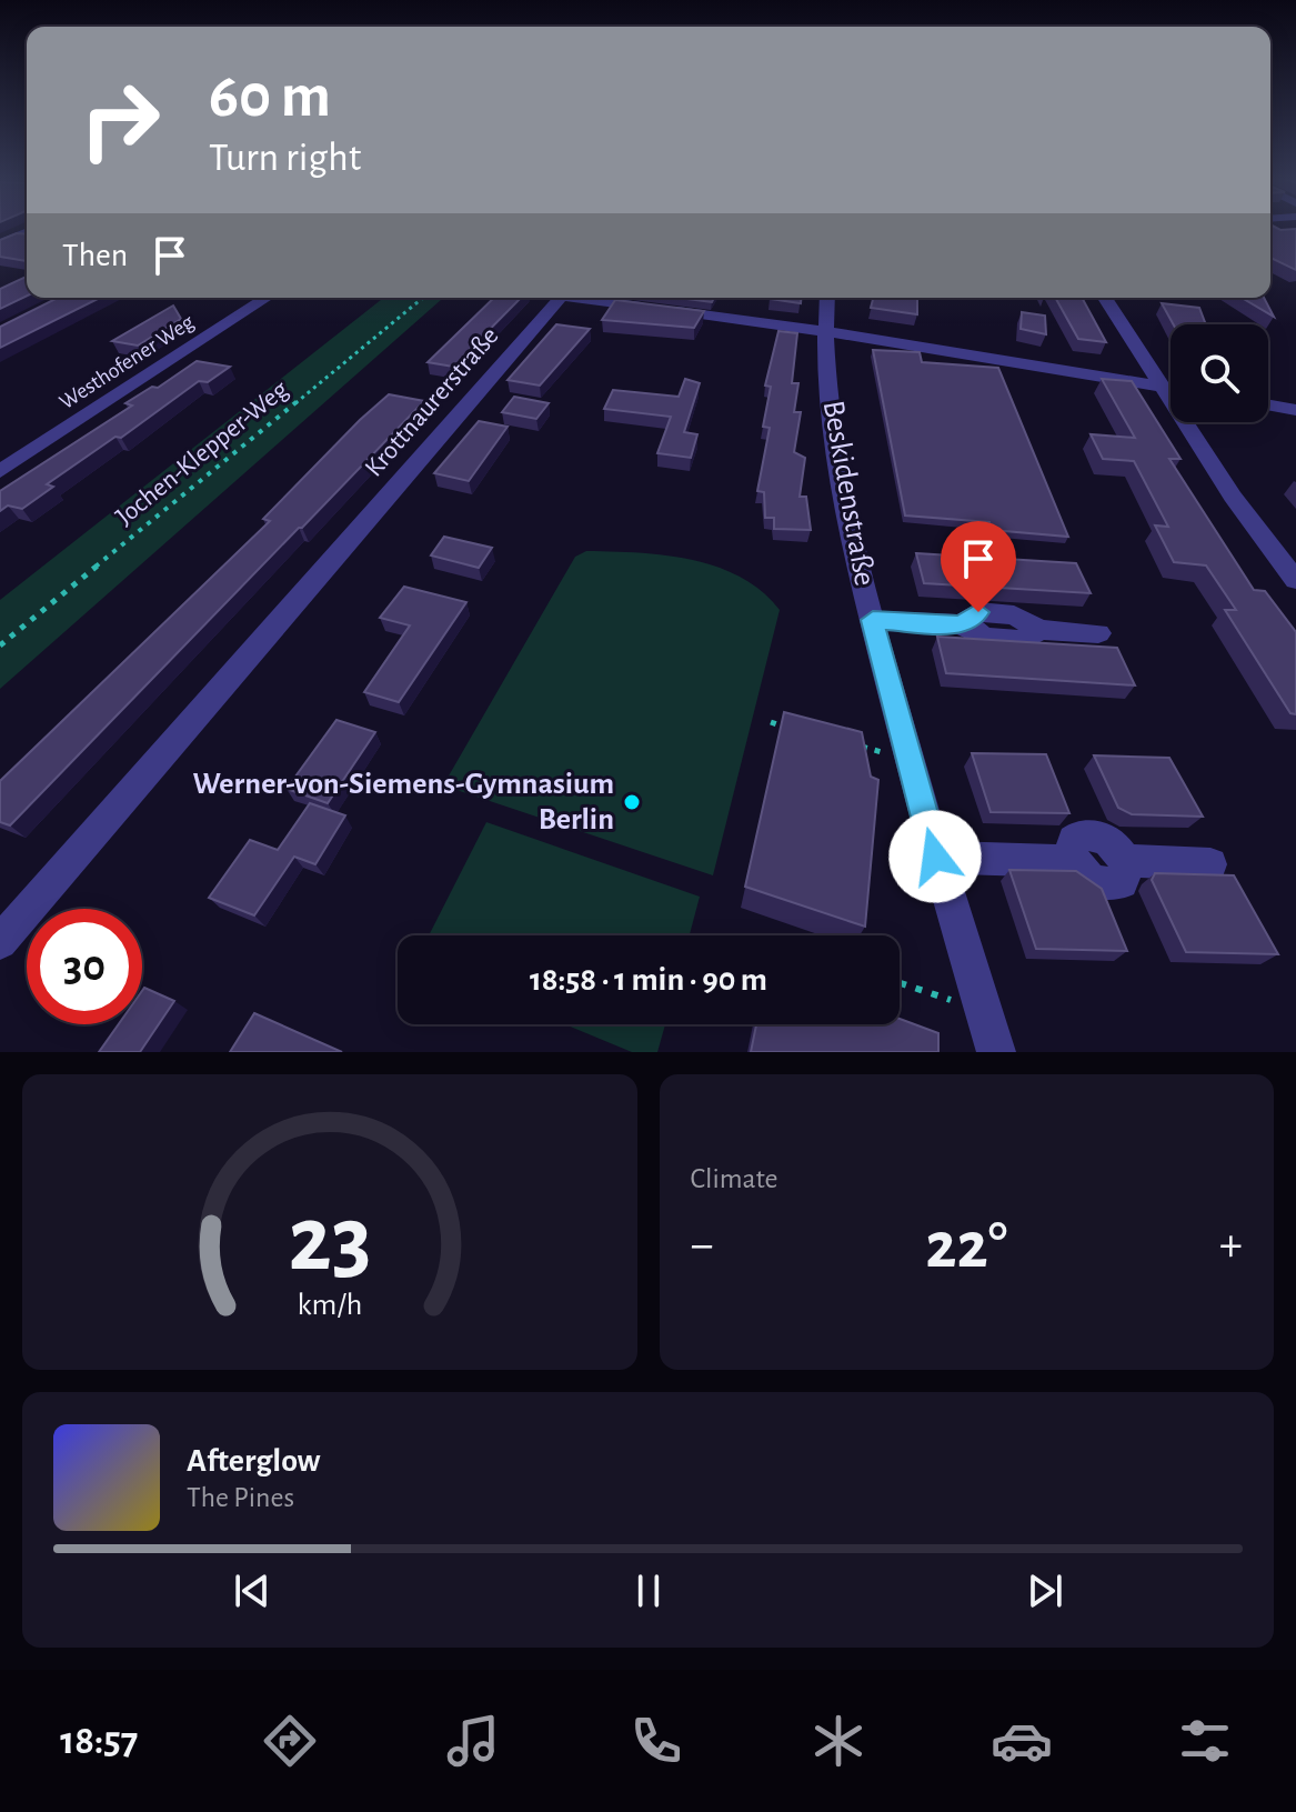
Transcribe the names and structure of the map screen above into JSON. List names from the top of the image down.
{
  "streets": {
    "street": ["Westhofener Weg", "Krottnaurerstraße", "Beskidenstraße"],
    "path": ["Jochen-Klepper-Weg"]
  },
  "crossings": [
    ["Krottnaurerstraße", "Beskidenstraße"]
  ],
  "places": ["Werner-von-Siemens-Gymnasium Berlin"],
  "page": {
    "turn": ["60 m", "Turn right"],
    "then": "Then",
    "limit": "30",
    "trip": "18:58 · 1 min · 90 m",
    "tile": "Climate",
    "heat": ["−", "22°", "+"],
    "song": ["Afterglow", "The Pines"],
    "tabs": "18:57",
    "gauge": ["23", "km/h"]
  }
}
